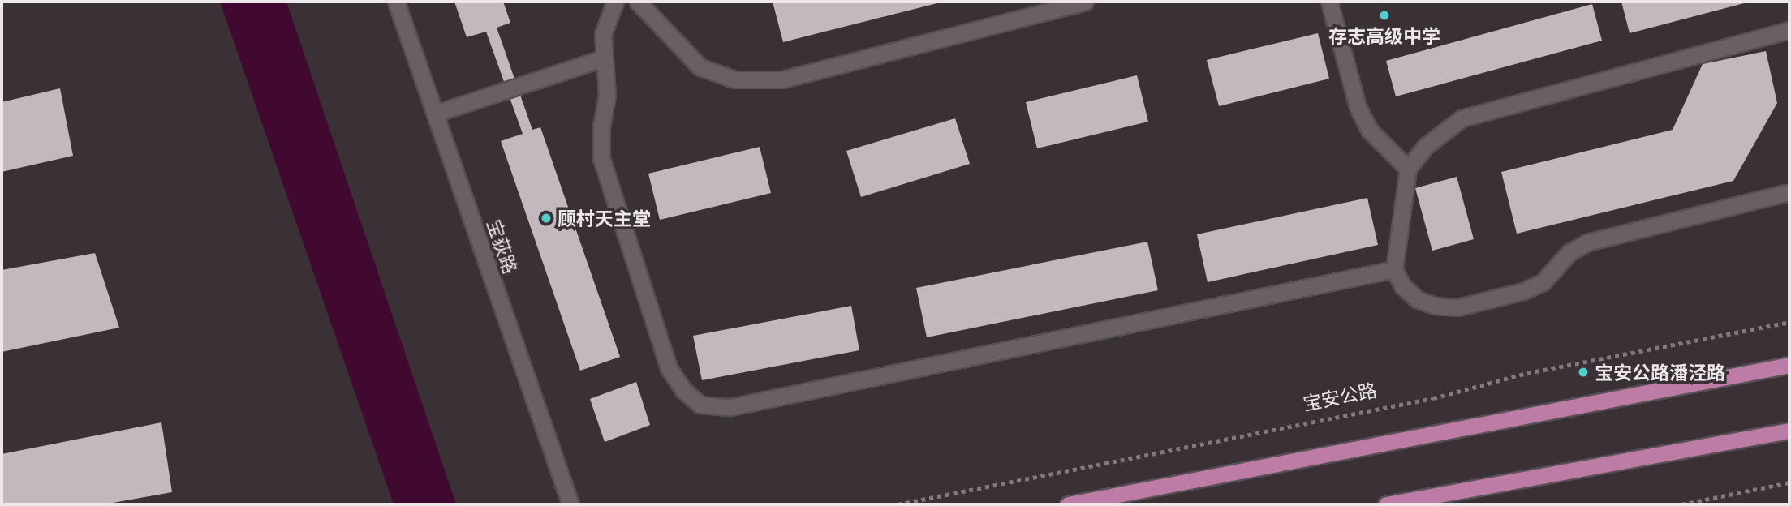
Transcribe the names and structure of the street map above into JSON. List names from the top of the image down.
{
  "streets": {
    "street": ["宝荻路"],
    "path": ["宝安公路"]
  },
  "places": ["存志高级中学", "顾村天主堂", "宝安公路潘泾路"]
}
